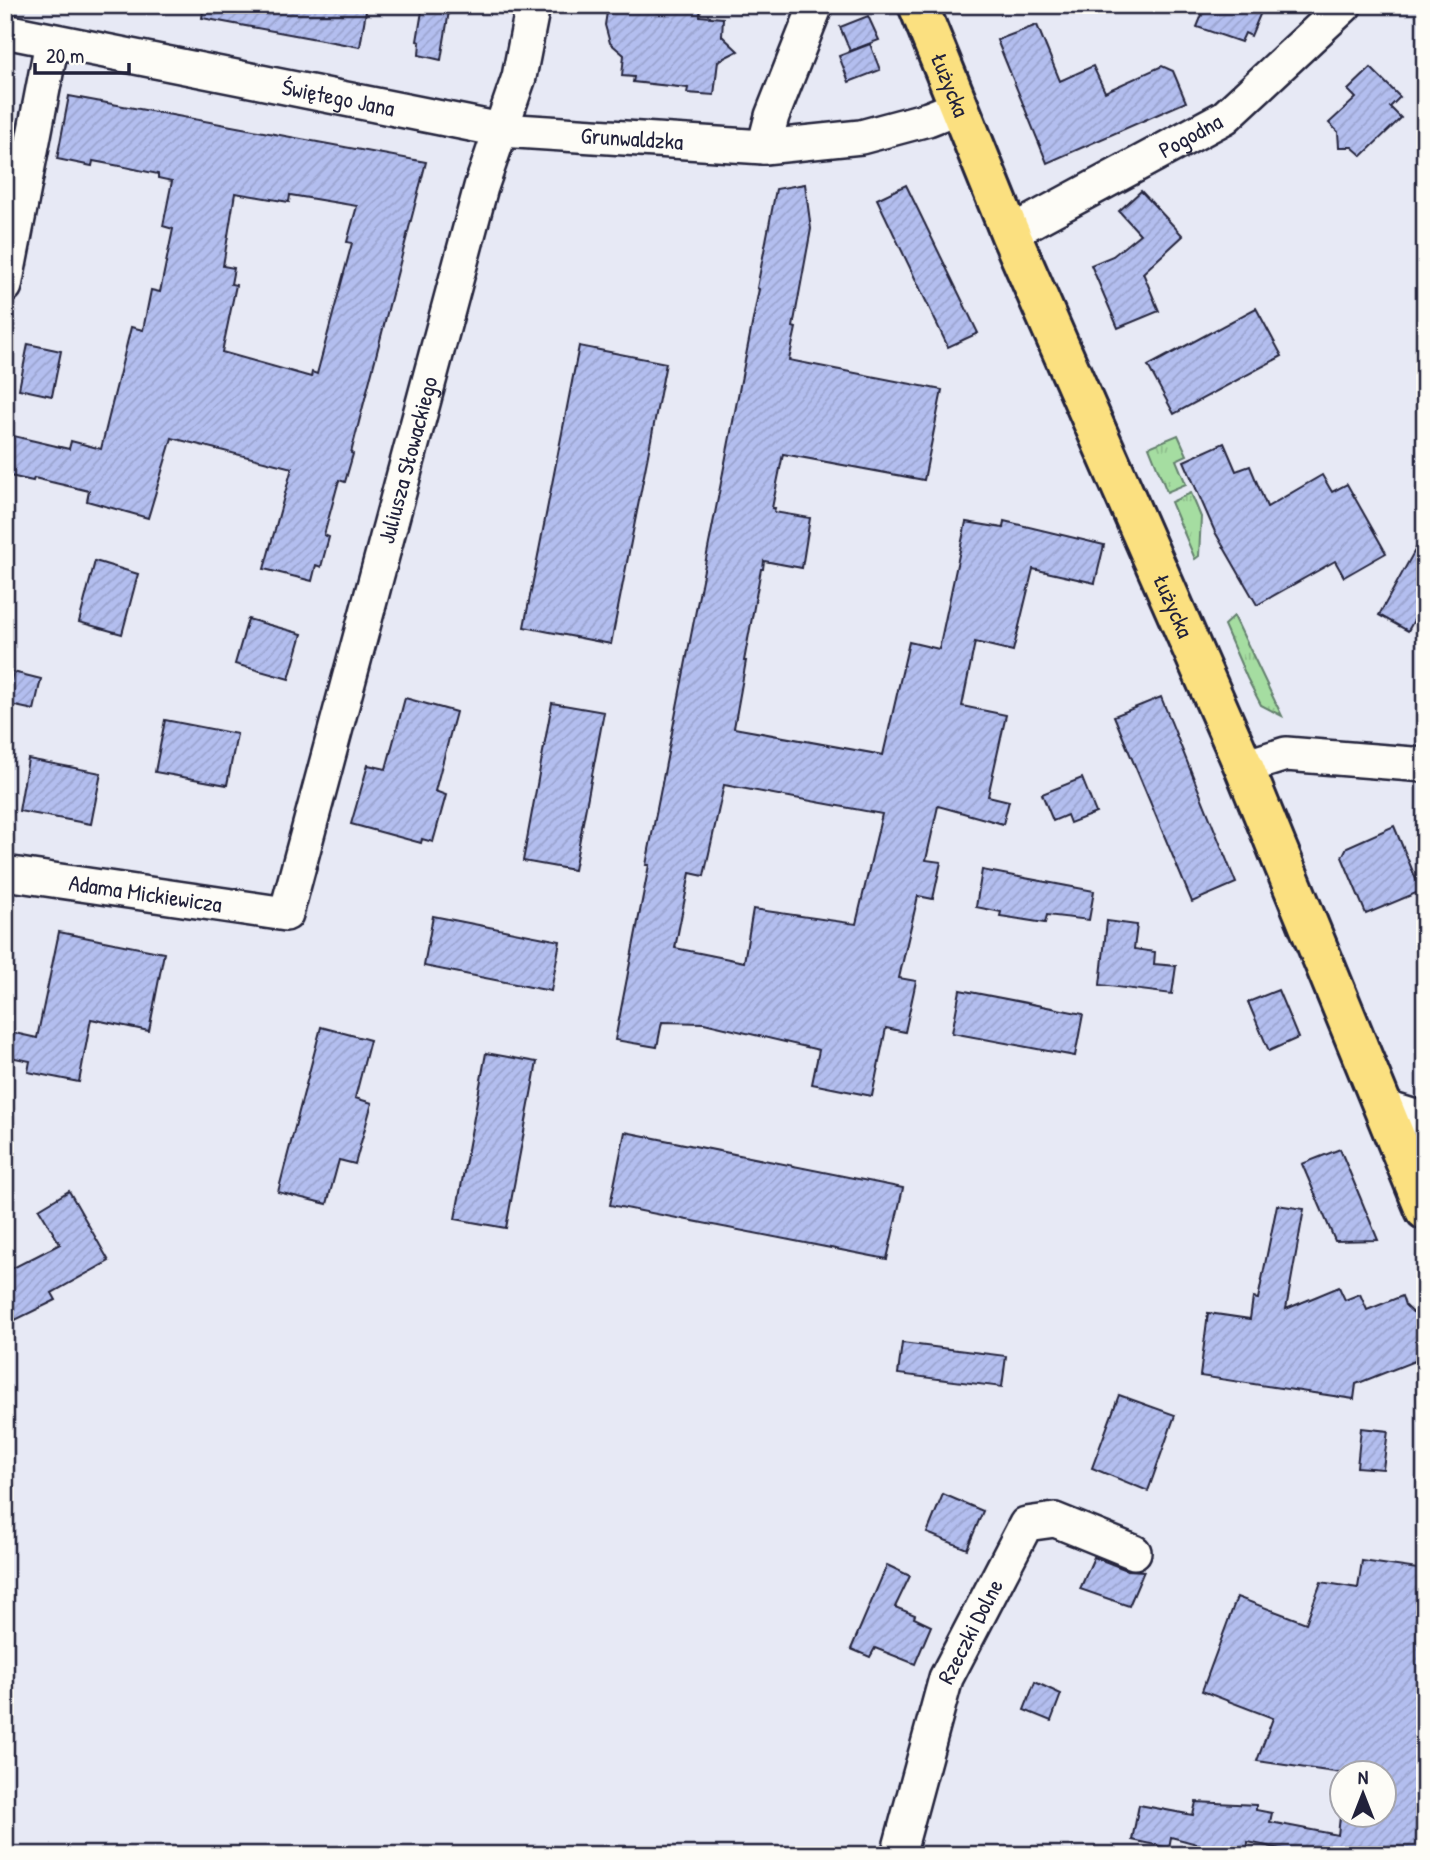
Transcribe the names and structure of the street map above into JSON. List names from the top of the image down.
{
  "streets": {
    "main road": ["Łużycka"],
    "street": [
      "Świętego Jana",
      "Pogodna",
      "Grunwaldzka",
      "Juliusza Słowackiego",
      "Adama Mickiewicza",
      "Rzeczki Dolne"
    ]
  },
  "crossings": [
    ["Łużycka", "Pogodna"],
    ["Łużycka", "Grunwaldzka"],
    ["Świętego Jana", "Grunwaldzka"],
    ["Świętego Jana", "Juliusza Słowackiego"],
    ["Grunwaldzka", "Juliusza Słowackiego"],
    ["Juliusza Słowackiego", "Adama Mickiewicza"]
  ],
  "scale_bar": "20 m",
  "north": "top"
}
